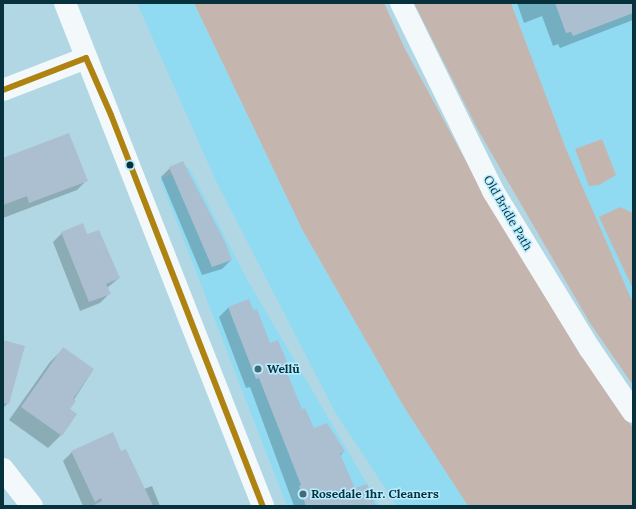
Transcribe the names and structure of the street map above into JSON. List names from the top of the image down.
{
  "streets": {
    "street": ["Old Bridle Path"]
  },
  "places": ["Wellü", "Rosedale 1hr. Cleaners"]
}
